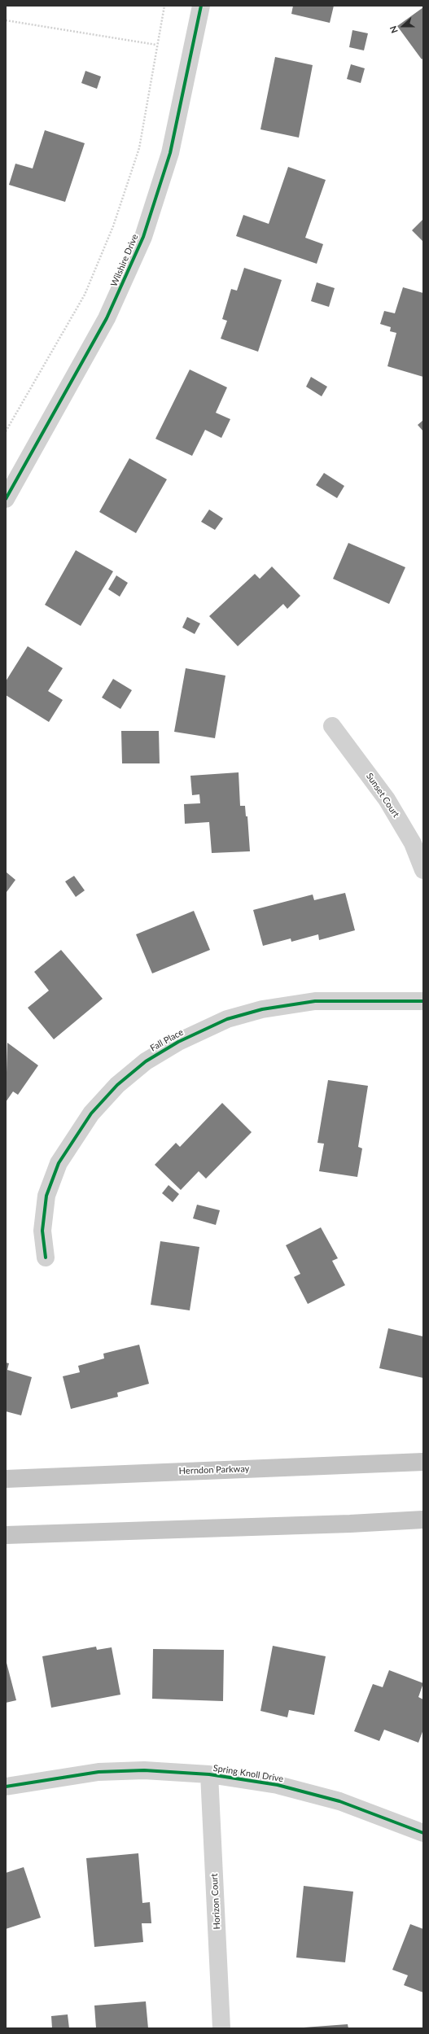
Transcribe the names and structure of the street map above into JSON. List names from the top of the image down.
{
  "streets": {
    "main road": ["Herndon Parkway"],
    "street": [
      "Wilshire Drive",
      "Sunset Court",
      "Fall Place",
      "Spring Knoll Drive",
      "Horizon Court"
    ]
  },
  "crossings": [
    ["Spring Knoll Drive", "Horizon Court"]
  ],
  "north": "left"
}
